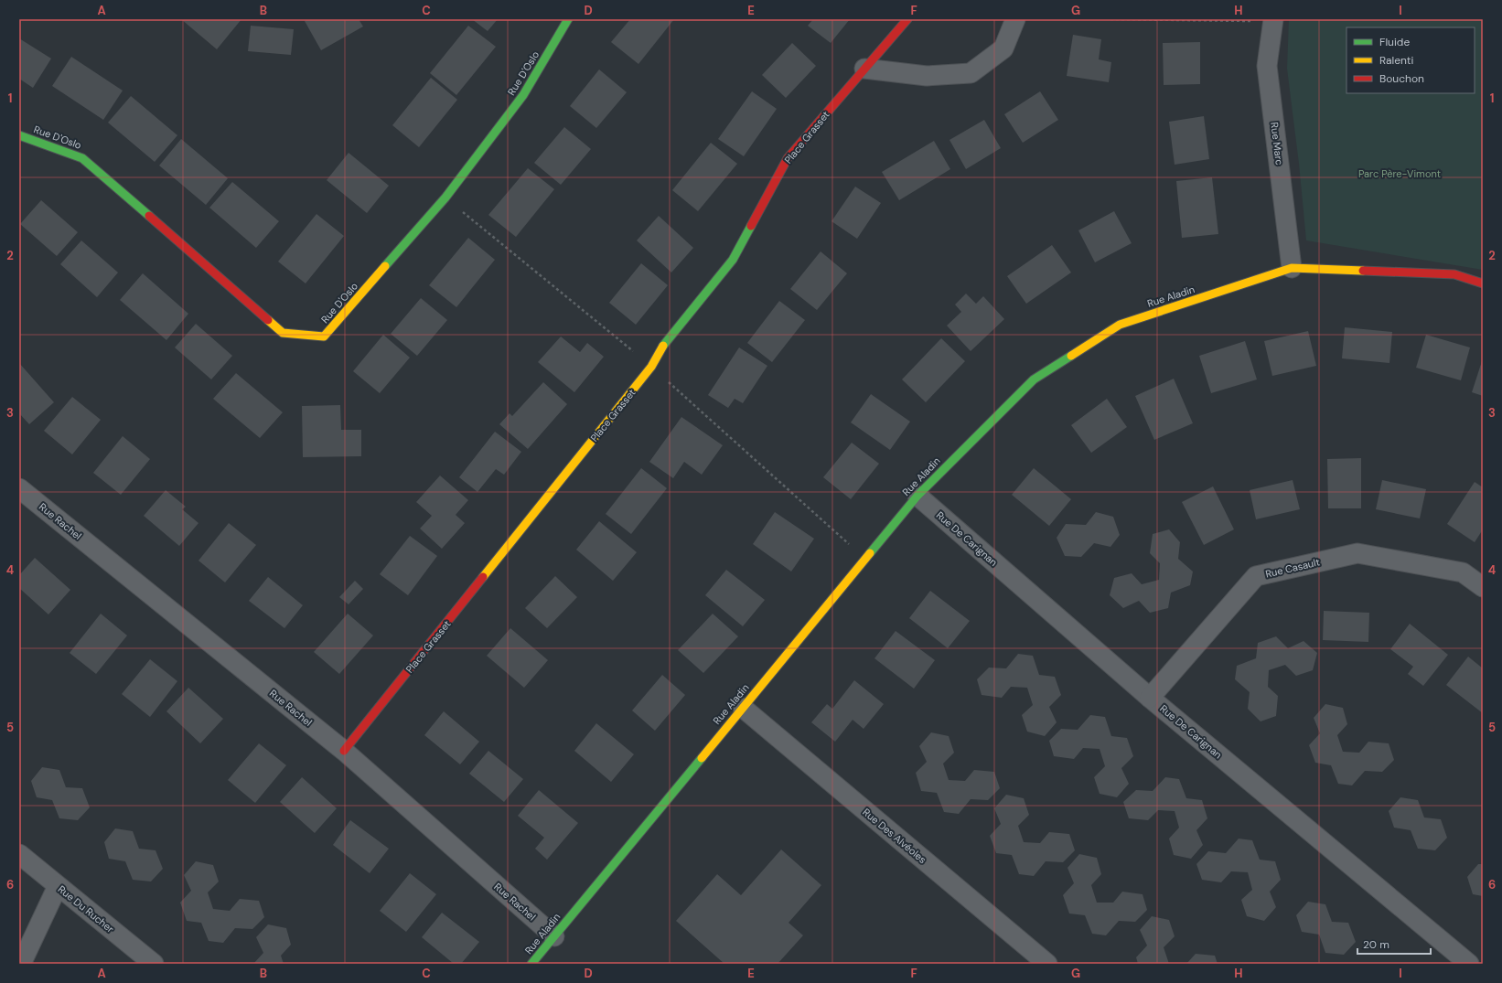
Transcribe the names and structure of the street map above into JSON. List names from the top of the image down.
{
  "streets": {
    "street": [
      "Rue D'Oslo",
      "Place Grasset",
      "Rue Marc",
      "Rue Aladin",
      "Rue Rachel",
      "Rue De Carignan",
      "Rue Casault",
      "Rue Des Alvéoles",
      "Rue Du Rucher"
    ]
  },
  "crossings": [
    ["Place Grasset", "Rue Rachel"],
    ["Rue Marc", "Rue Aladin"],
    ["Rue Aladin", "Rue Rachel"],
    ["Rue Aladin", "Rue De Carignan"],
    ["Rue Aladin", "Rue Des Alvéoles"],
    ["Rue De Carignan", "Rue Casault"]
  ],
  "parks": ["Parc Père-Vimont"],
  "legend": ["Fluide", "Ralenti", "Bouchon"],
  "scale_bar": "20 m",
  "grid": {
    "columns": [
      "A",
      "B",
      "C",
      "D",
      "E",
      "F",
      "G",
      "H",
      "I"
    ],
    "rows": [
      "1",
      "2",
      "3",
      "4",
      "5",
      "6"
    ]
  }
}
